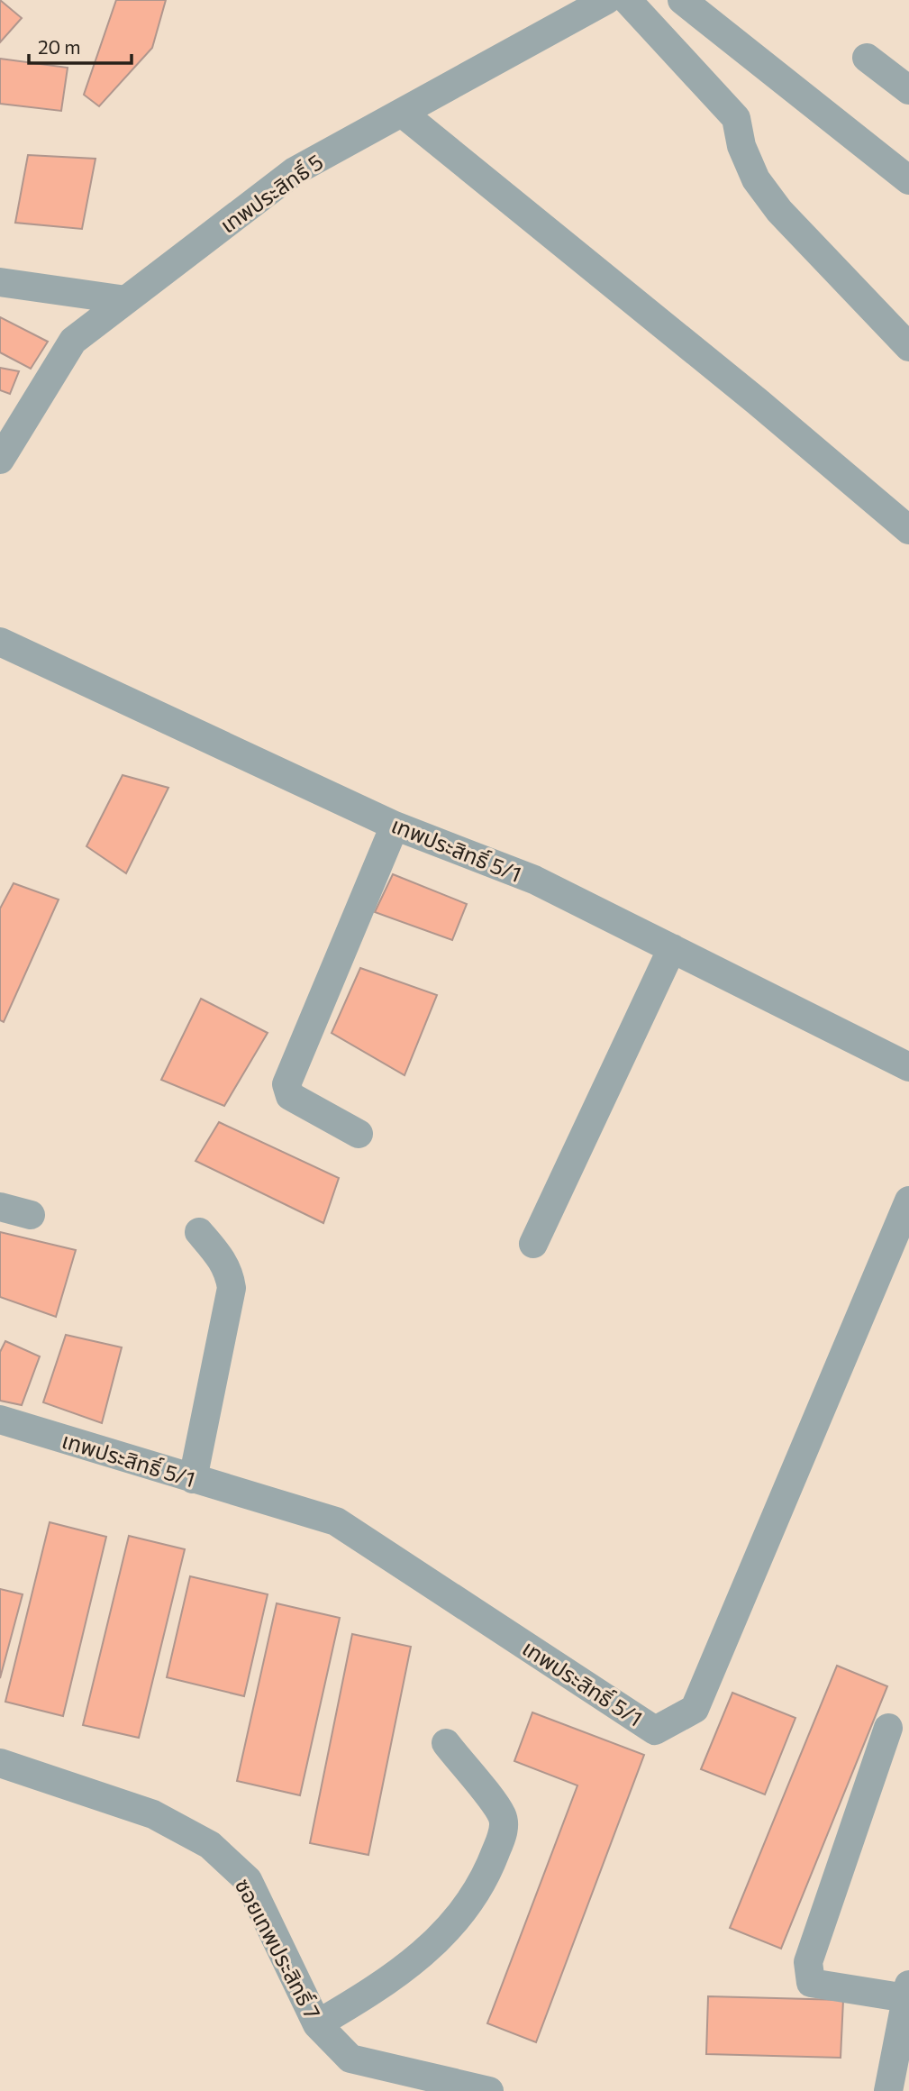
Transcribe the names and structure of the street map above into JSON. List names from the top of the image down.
{
  "streets": {
    "street": ["เทพประสิทธิ์ 5", "เทพประสิทธิ์ 5/1", "ซอยเทพประสิทธิ์ 7"]
  },
  "scale_bar": "20 m"
}
